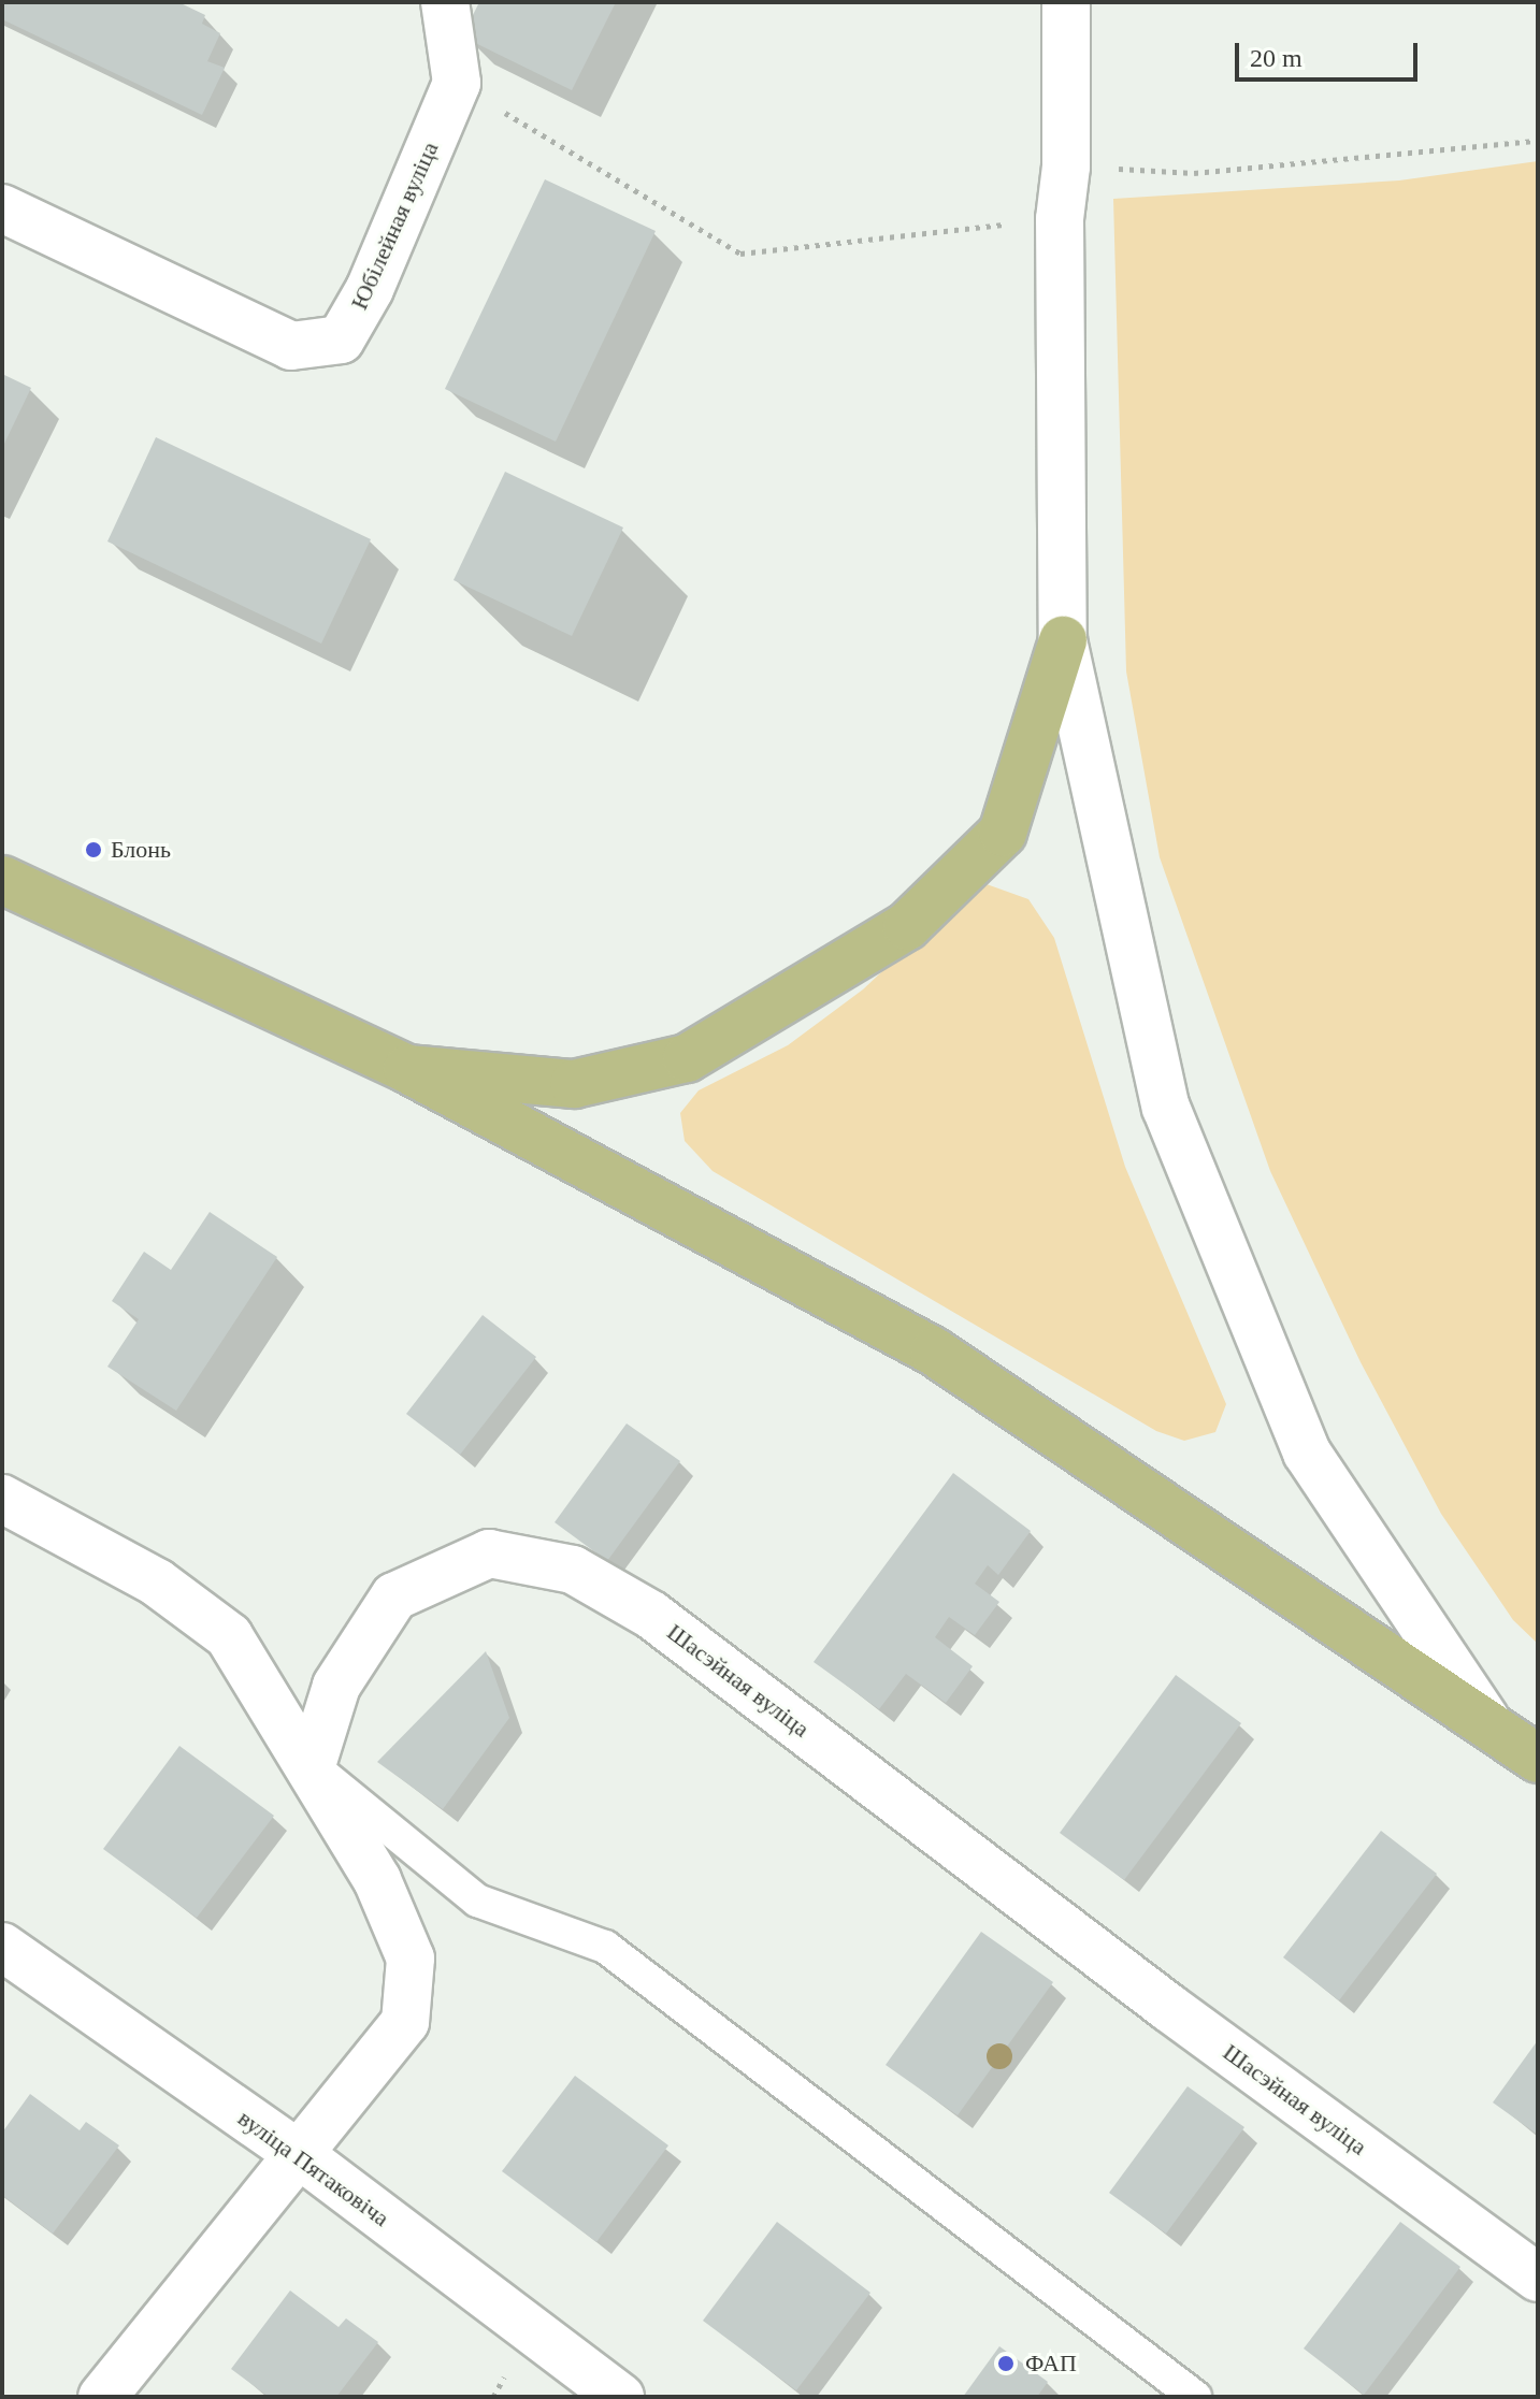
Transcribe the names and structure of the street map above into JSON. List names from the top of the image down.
{
  "streets": {
    "street": ["Юбілейная вуліца", "Шасэйная вуліца", "вуліца Пятаковіча"]
  },
  "places": ["Блонь", "ФАП"],
  "scale_bar": "20 m"
}
